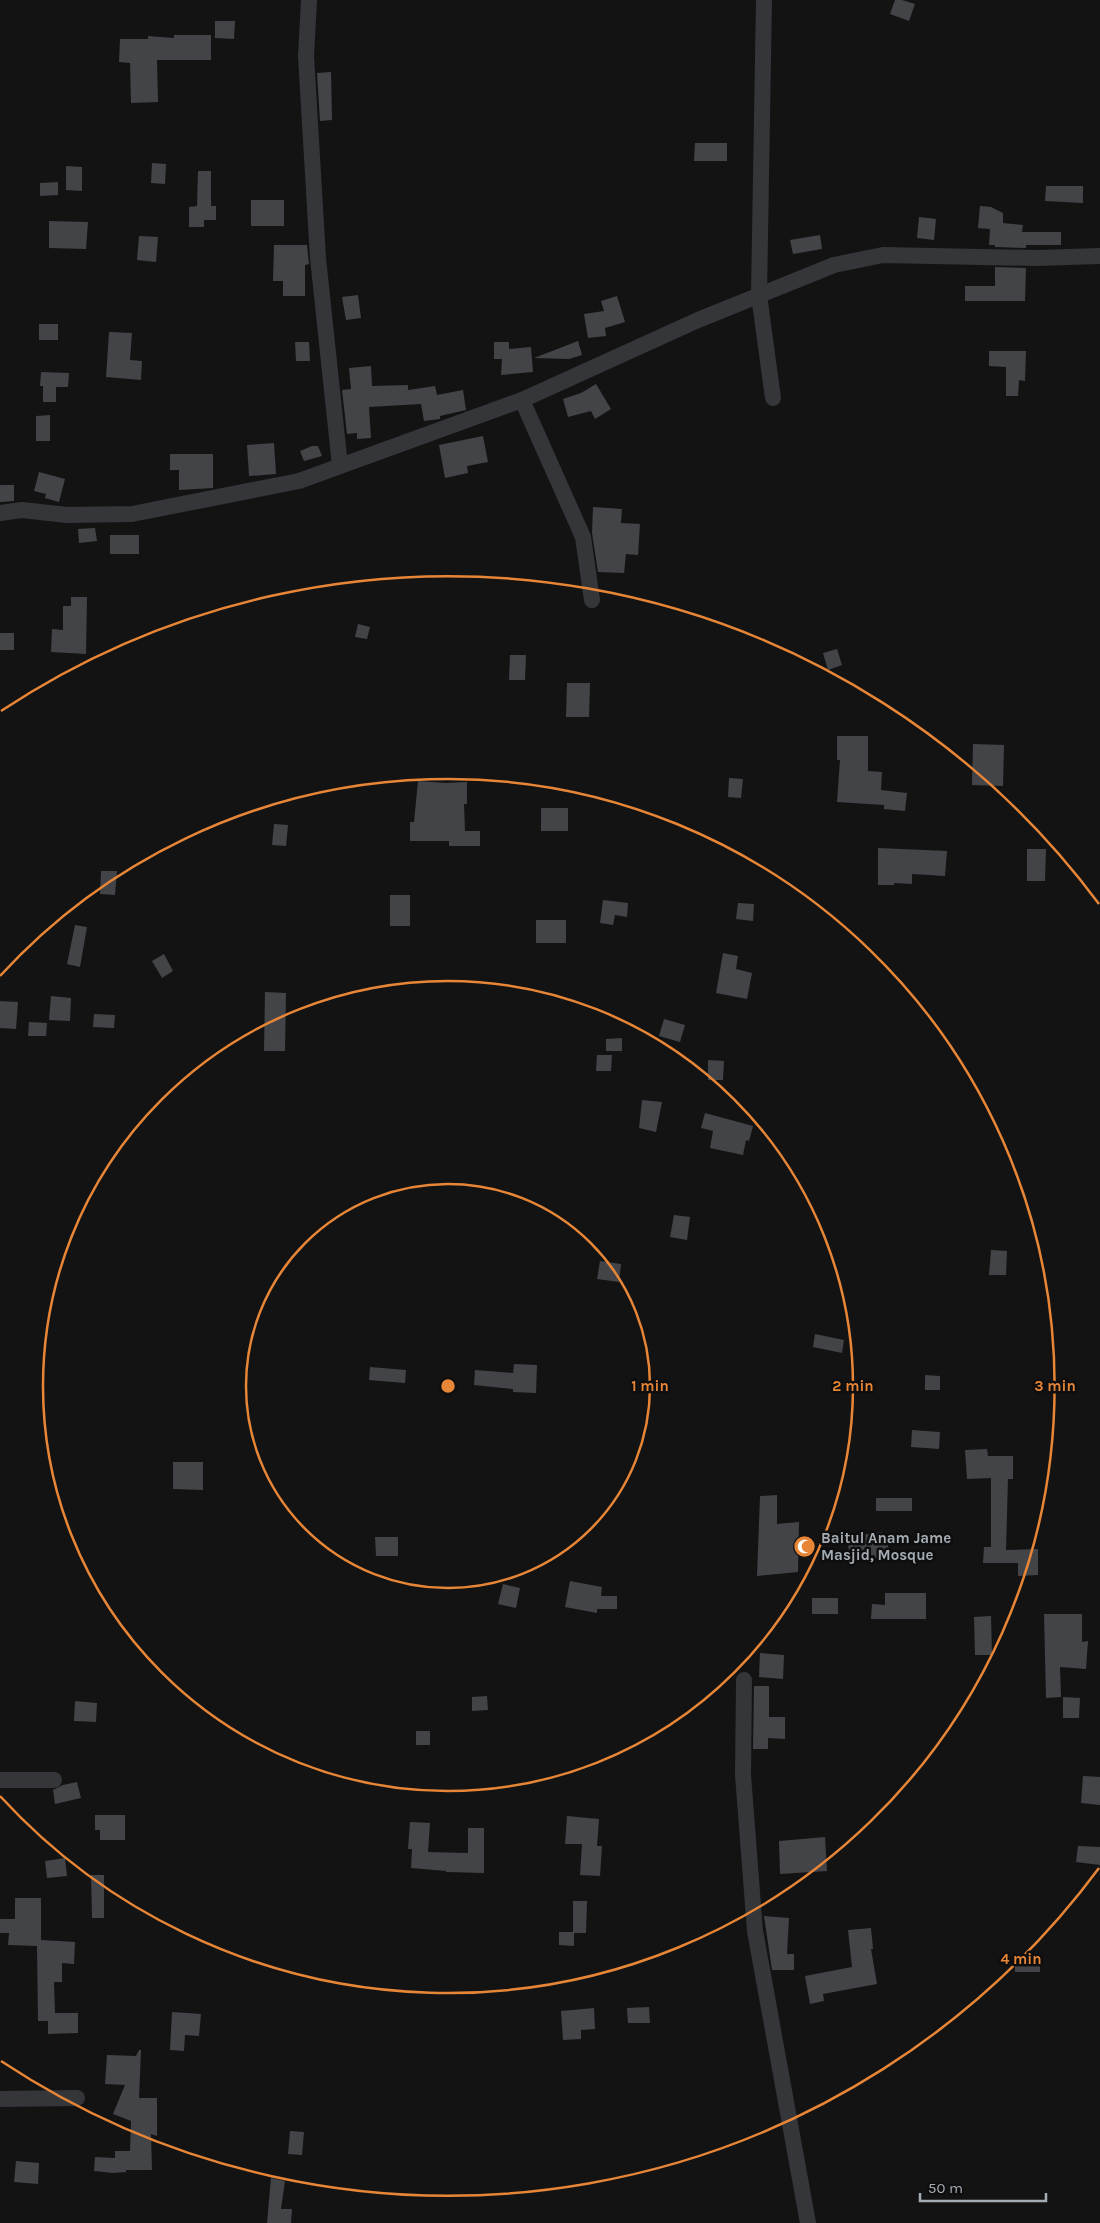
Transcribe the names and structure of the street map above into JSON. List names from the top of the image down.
{
  "places": {
    "mosque": ["Baitul Anam Jame Masjid, Mosque"]
  },
  "scale_bar": "50 m",
  "rings": [
    "1 min",
    "2 min",
    "3 min",
    "4 min"
  ]
}
